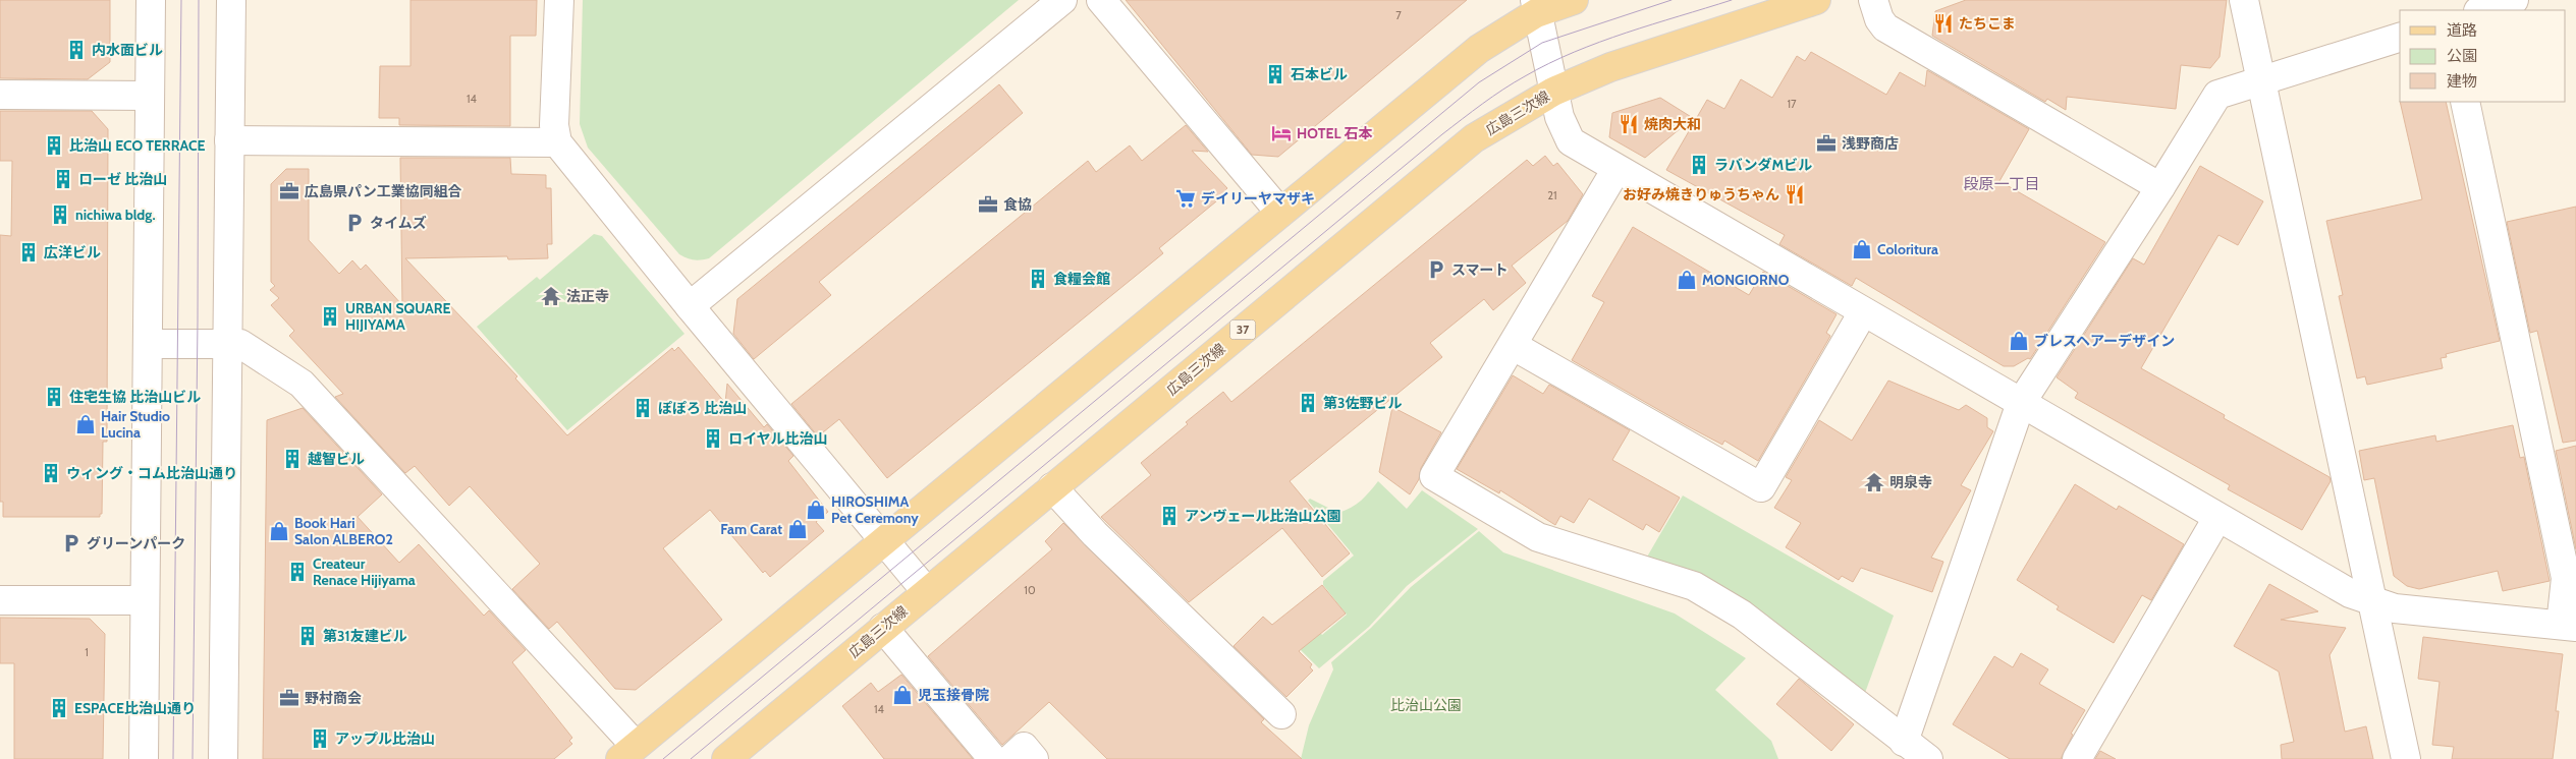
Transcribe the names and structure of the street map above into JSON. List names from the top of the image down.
{
  "streets": {
    "main road": ["広島三次線", "37"]
  },
  "districts": ["段原一丁目"],
  "parks": ["比治山公園"],
  "places": {
    "restaurant": ["たちこま", "焼肉大和", "お好み焼きりゅうちゃん"],
    "building": [
      "内水面ビル",
      "石本ビル",
      "比治山 ECO TERRACE",
      "ラバンダMビル",
      "ローゼ 比治山",
      "nichiwa bldg.",
      "広洋ビル",
      "食糧会館",
      "URBAN SQUARE HIJIYAMA",
      "住宅生協 比治山ビル",
      "第3佐野ビル",
      "ぽぽろ 比治山",
      "ロイヤル比治山",
      "越智ビル",
      "ウィング・コム比治山通り",
      "アンヴェール比治山公園",
      "Createur Renace Hijiyama",
      "第31友建ビル",
      "ESPACE比治山通り",
      "アップル比治山"
    ],
    "hotel": ["HOTEL 石本"],
    "office": [
      "浅野商店",
      "広島県パン工業協同組合",
      "食協",
      "野村商会"
    ],
    "supermarket": ["デイリーヤマザキ"],
    "parking": ["タイムズ", "スマート", "グリーンパーク"],
    "shop": [
      "Coloritura",
      "MONGIORNO",
      "ブレスヘアーデザイン",
      "Hair Studio Lucina",
      "HIROSHIMA Pet Ceremony",
      "Fam Carat",
      "Book Hari Salon ALBERO2",
      "児玉接骨院"
    ],
    "temple": ["法正寺", "明泉寺"]
  },
  "house_numbers": [
    "7",
    "14",
    "17",
    "21",
    "10",
    "1",
    "14"
  ],
  "legend": ["道路", "公園", "建物"]
}
